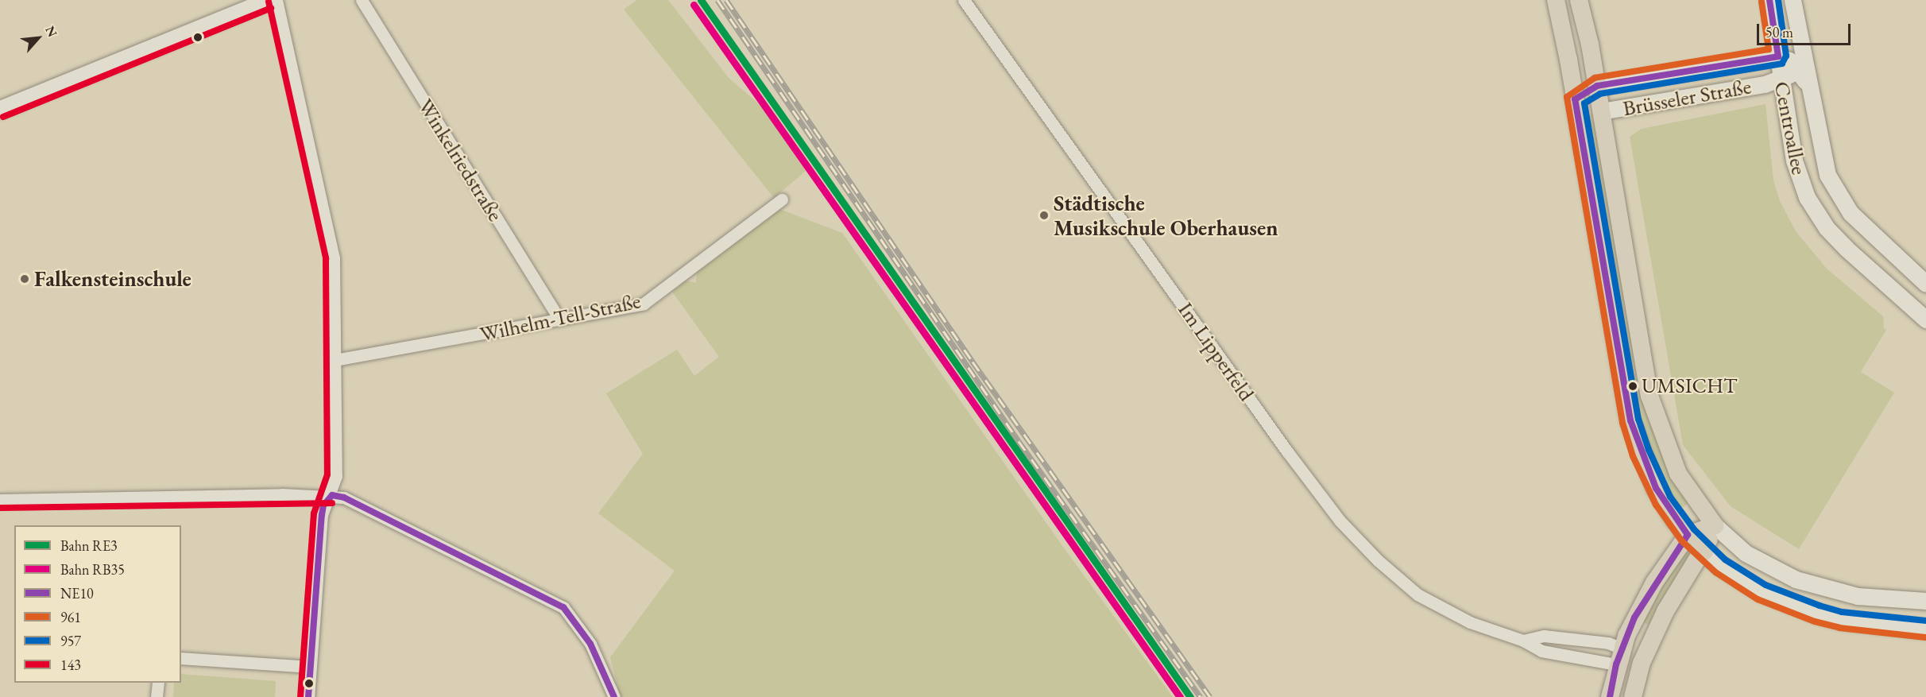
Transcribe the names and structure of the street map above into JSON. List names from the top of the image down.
{
  "streets": {
    "street": [
      "Brüsseler Straße",
      "Centroallee",
      "Winkelriedstraße",
      "Wilhelm-Tell-Straße",
      "Im Lipperfeld"
    ]
  },
  "crossings": [
    ["Brüsseler Straße", "Centroallee"],
    ["Winkelriedstraße", "Wilhelm-Tell-Straße"]
  ],
  "places": ["Städtische Musikschule Oberhausen", "Falkensteinschule", "UMSICHT"],
  "lines": [
    "rail line RE3",
    "transit line NE10",
    "transit line 957",
    "transit line 961",
    "transit line 143",
    "rail line RB35"
  ],
  "legend": [
    "Bahn RE3",
    "Bahn RB35",
    "NE10",
    "961",
    "957",
    "143"
  ],
  "scale_bar": "50 m",
  "north": "top right"
}
